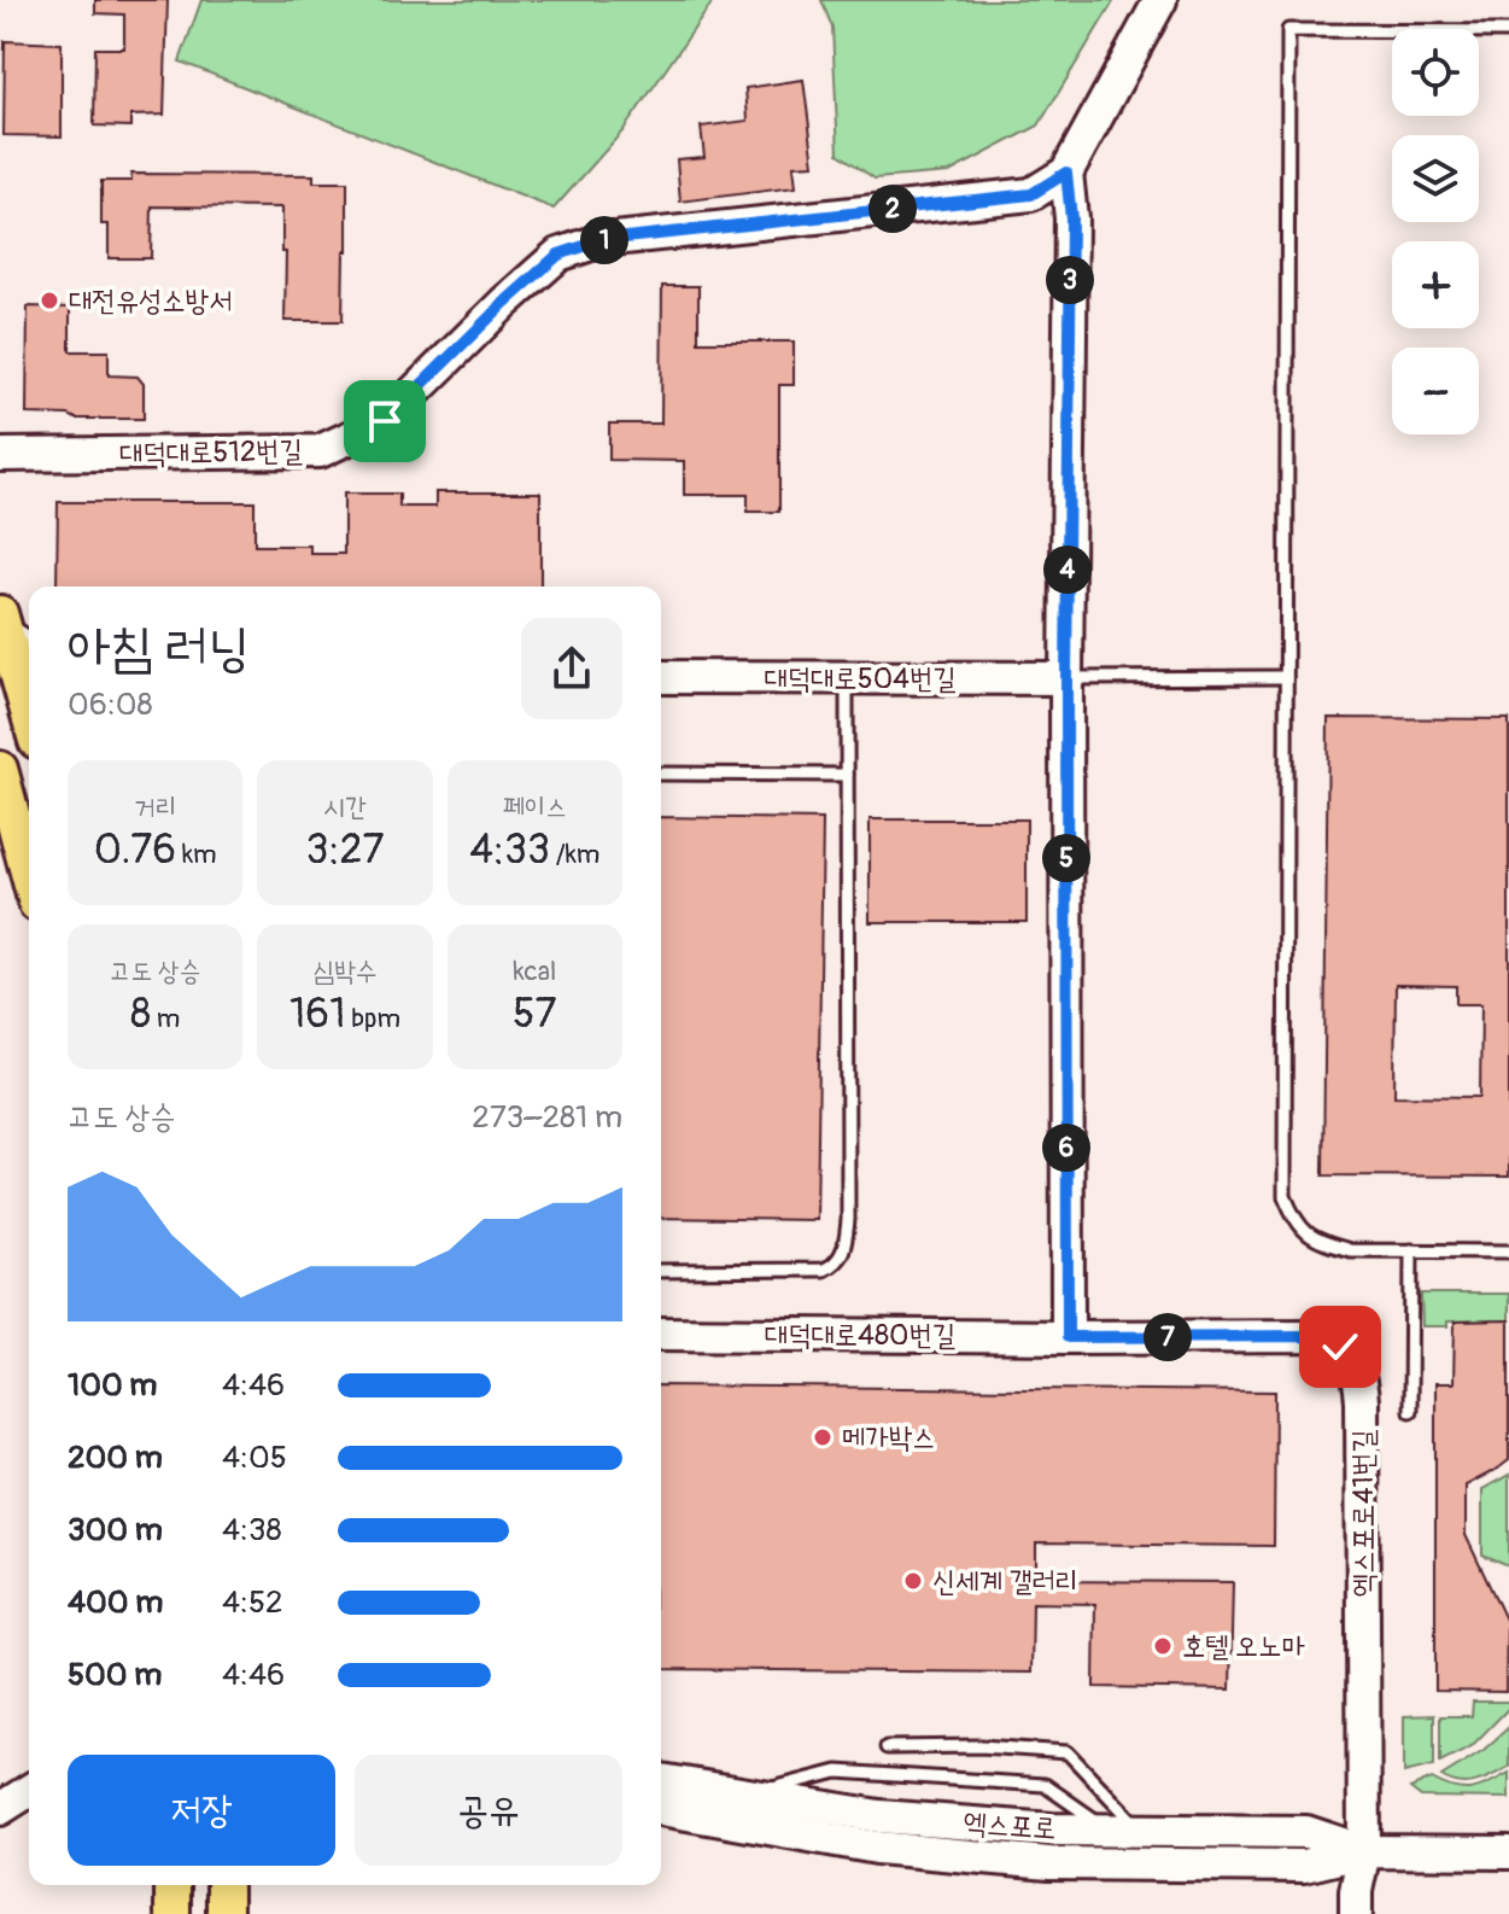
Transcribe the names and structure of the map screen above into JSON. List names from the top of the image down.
{
  "streets": {
    "street": [
      "대덕대로512번길",
      "대덕대로504번길",
      "대덕대로480번길",
      "엑스포로41번길",
      "엑스포로"
    ]
  },
  "crossings": [
    ["대덕대로480번길", "엑스포로41번길"],
    ["엑스포로41번길", "엑스포로"]
  ],
  "places": [
    "대전유성소방서",
    "메가박스",
    "신세계 갤러리",
    "호텔 오노마"
  ],
  "page": {
    "map_buttons": ["+", "−"],
    "pins": [
      "2",
      "1",
      "3",
      "4",
      "5",
      "6",
      "7"
    ],
    "heading": ["아침 러닝", "06:08"],
    "stats": [
      ["거리", "0.76 km"],
      ["시간", "3:27"],
      ["페이스", "4:33 /km"],
      ["고도 상승", "8 m"],
      ["심박수", "161 bpm"],
      ["kcal", "57"]
    ],
    "chart": ["고도 상승", "273–281 m"],
    "list": [
      {
        "name": "100 m",
        "note": "4:46"
      },
      {
        "name": "200 m",
        "note": "4:05"
      },
      {
        "name": "300 m",
        "note": "4:38"
      },
      {
        "name": "400 m",
        "note": "4:52"
      },
      {
        "name": "500 m",
        "note": "4:46"
      }
    ],
    "buttons": ["저장", "공유"]
  }
}
